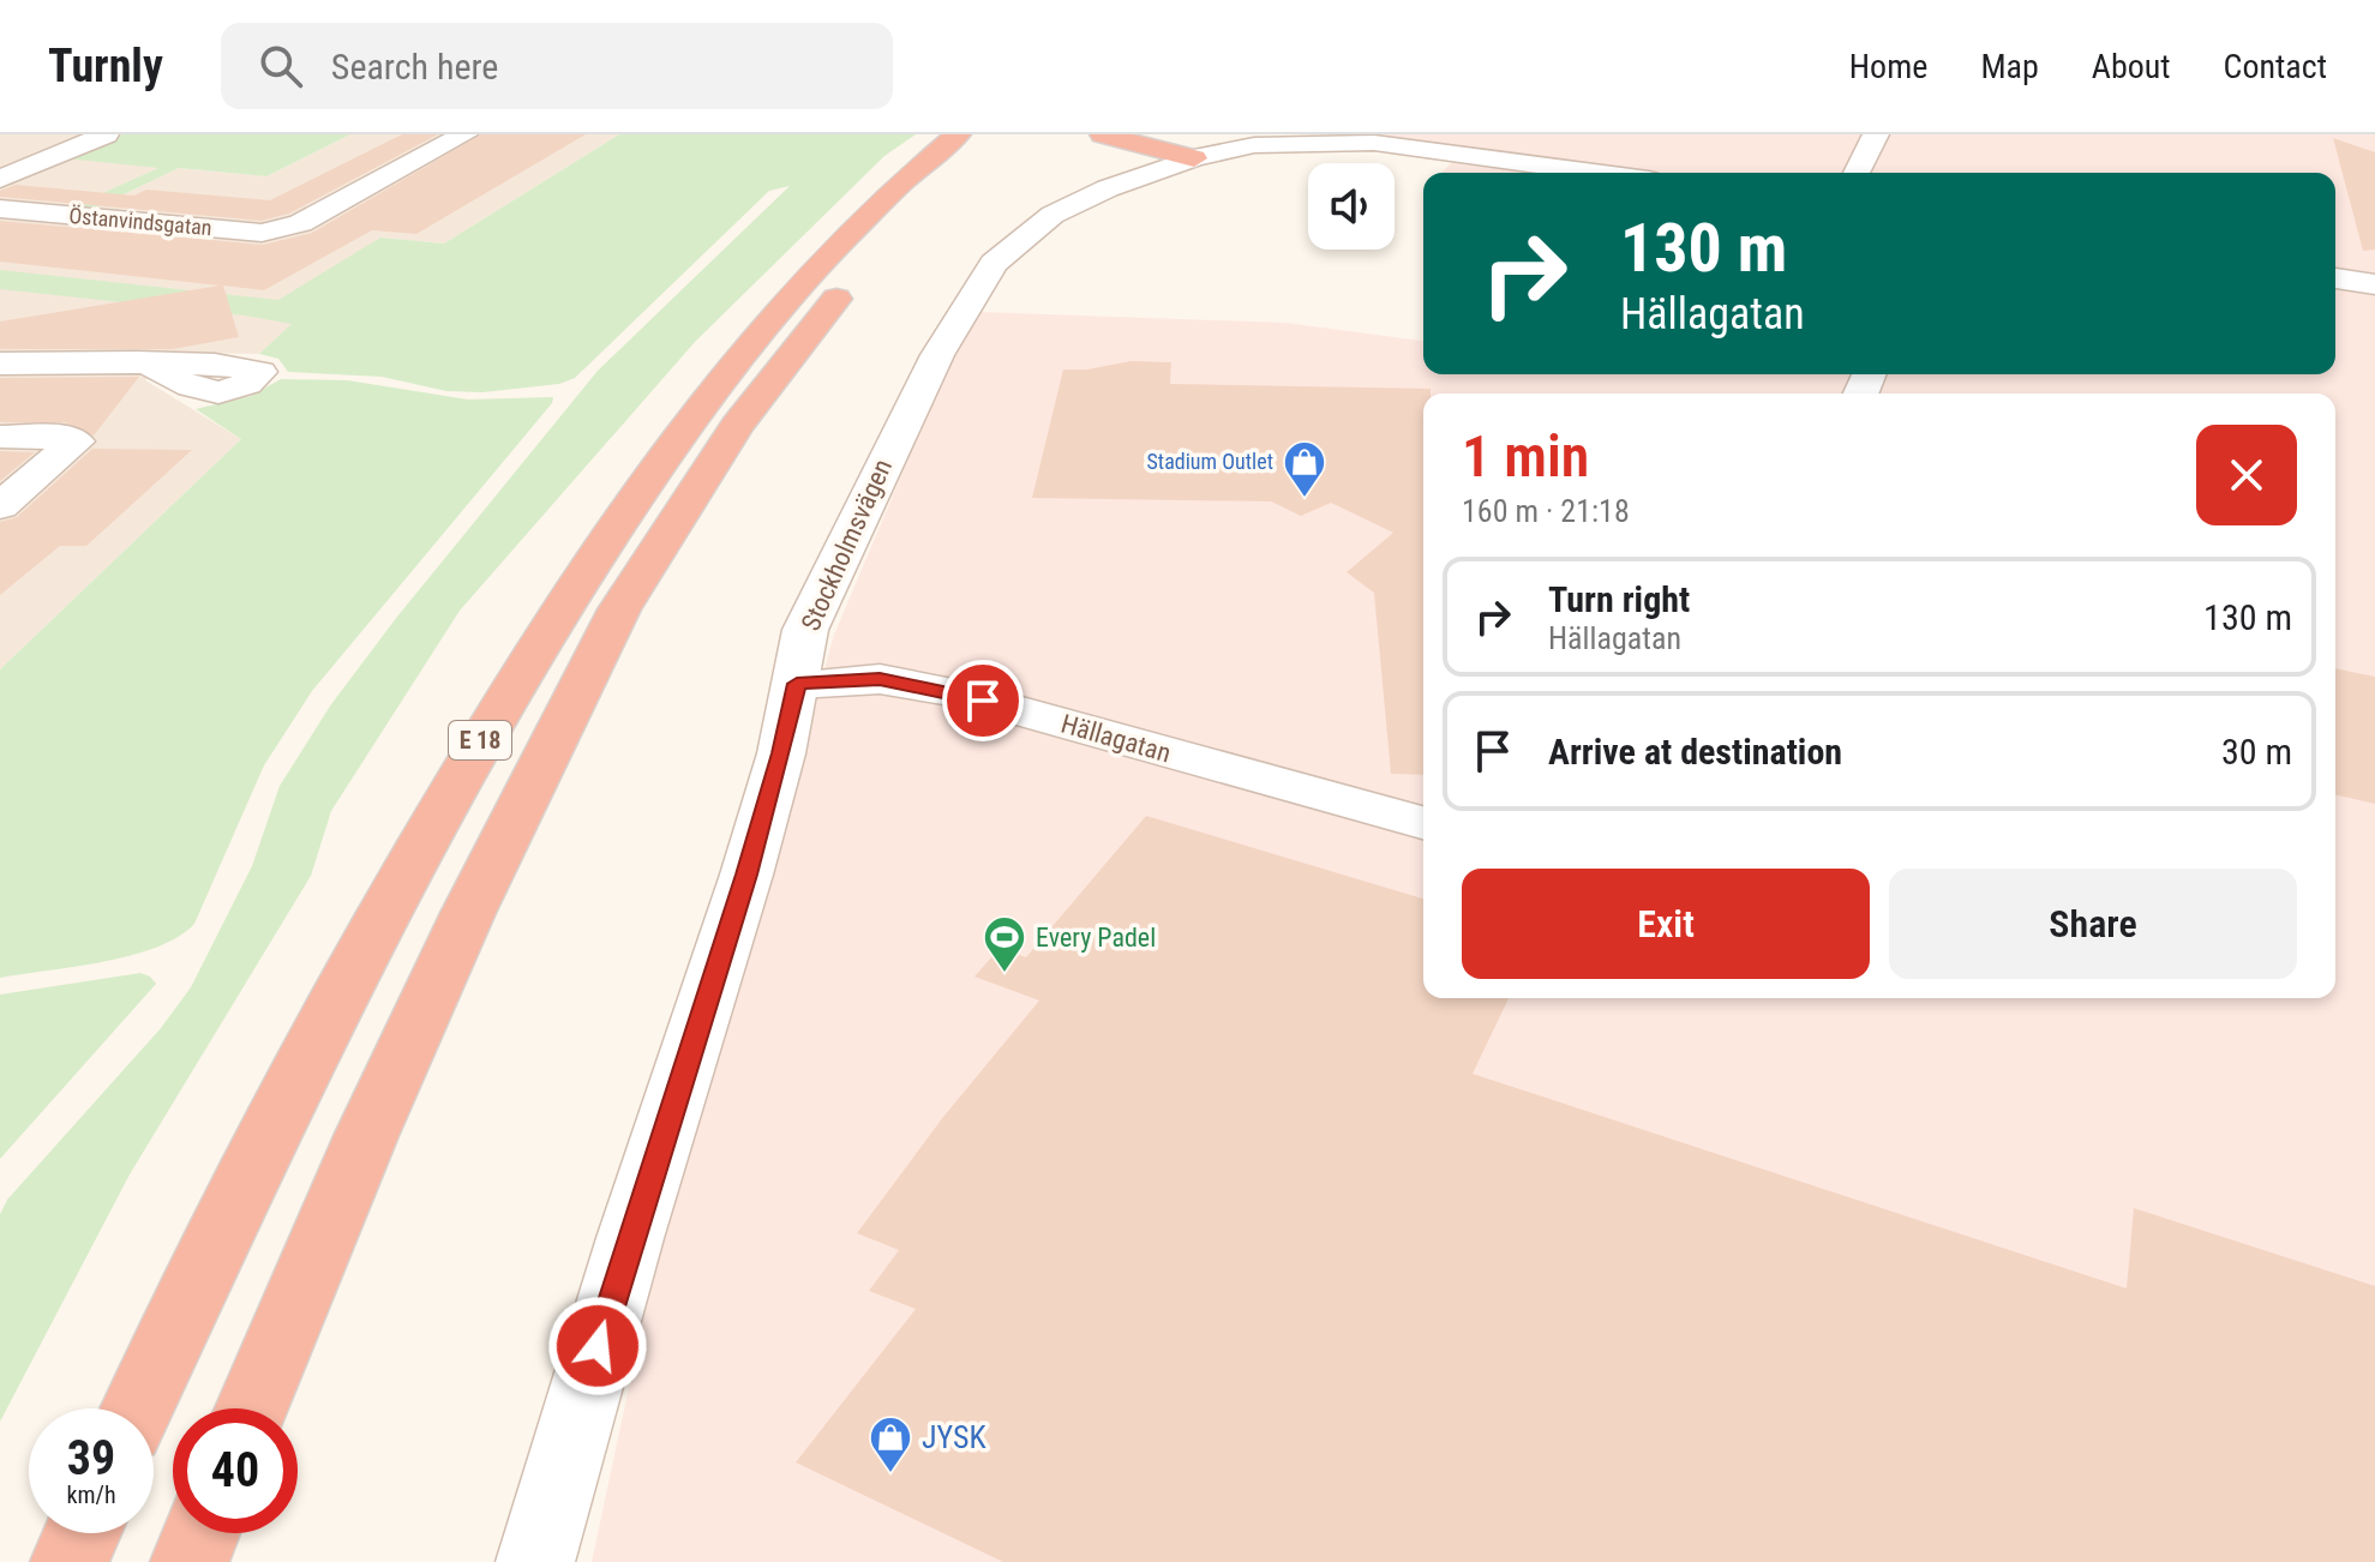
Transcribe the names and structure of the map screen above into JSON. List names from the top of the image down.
{
  "streets": {
    "highway": ["E 18"],
    "street": ["Östanvindsgatan", "Stockholmsvägen", "Hällagatan"]
  },
  "crossings": [
    ["Stockholmsvägen", "Hällagatan"]
  ],
  "places": {
    "shop": ["Stadium Outlet", "JYSK"],
    "sports": ["Every Padel"]
  },
  "page": {
    "header": "Turnly",
    "search": "Search here",
    "nav": [
      "Home",
      "Map",
      "About",
      "Contact"
    ],
    "turn": ["130 m", "Hällagatan"],
    "heading": ["1 min", "160 m · 21:18"],
    "list": [
      {
        "name": "Turn right",
        "note": "Hällagatan",
        "value": "130 m"
      },
      {
        "name": "Arrive at destination",
        "value": "30 m"
      }
    ],
    "buttons": ["Exit", "Share"],
    "speed": "39 km/h",
    "limit": "40"
  }
}
